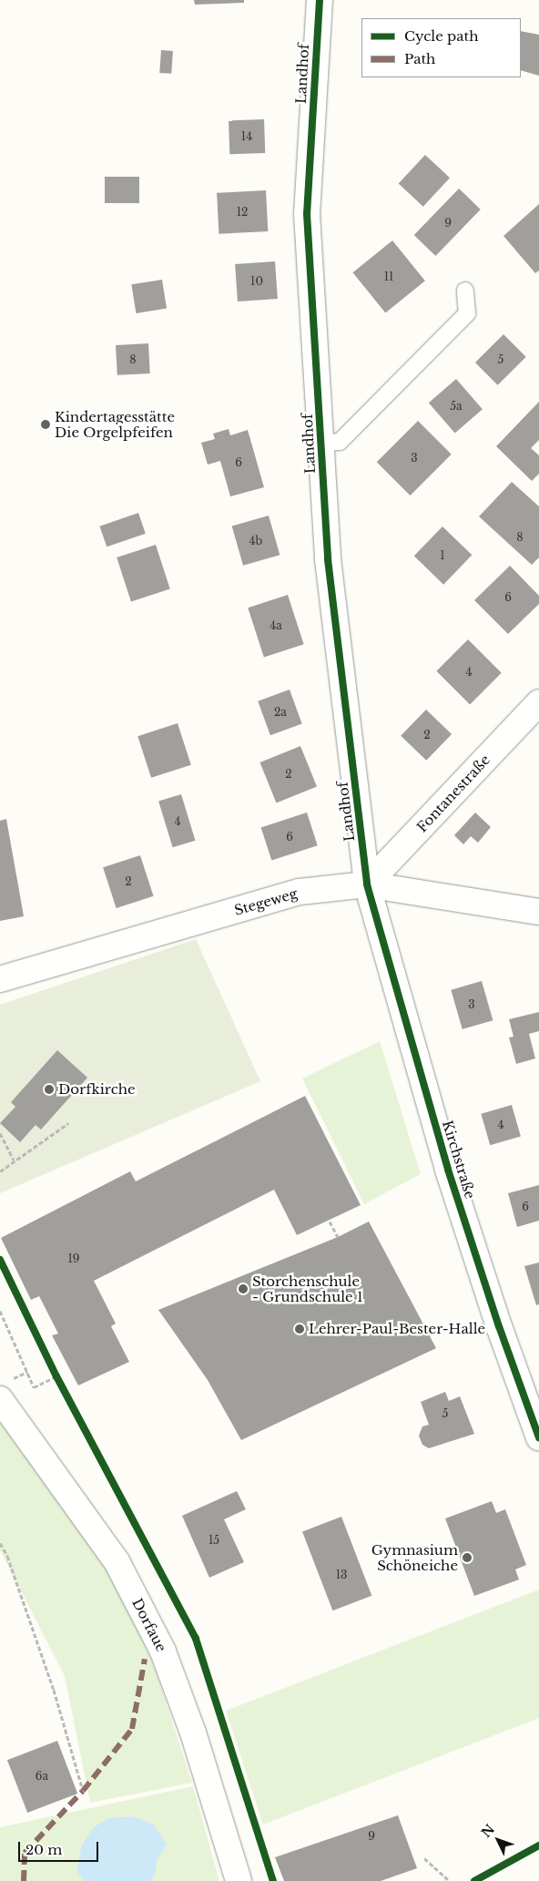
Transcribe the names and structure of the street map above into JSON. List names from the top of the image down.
{
  "streets": {
    "street": [
      "Landhof",
      "Fontanestraße",
      "Stegeweg",
      "Kirchstraße",
      "Dorfaue"
    ]
  },
  "crossings": [
    ["Landhof", "Fontanestraße"],
    ["Landhof", "Stegeweg"],
    ["Landhof", "Kirchstraße"],
    ["Fontanestraße", "Stegeweg"],
    ["Fontanestraße", "Kirchstraße"],
    ["Stegeweg", "Kirchstraße"]
  ],
  "places": [
    "Kindertagesstätte Die Orgelpfeifen",
    "Dorfkirche",
    "Storchenschule - Grundschule 1",
    "Lehrer-Paul-Bester-Halle",
    "Gymnasium Schöneiche"
  ],
  "house_numbers": [
    "14",
    "12",
    "9",
    "11",
    "10",
    "8",
    "5",
    "5a",
    "3",
    "6",
    "8",
    "4b",
    "1",
    "6",
    "4a",
    "4",
    "2a",
    "2",
    "2",
    "4",
    "6",
    "2",
    "3",
    "4",
    "6",
    "19",
    "5",
    "15",
    "13",
    "6a",
    "9"
  ],
  "legend": ["Cycle path", "Path"],
  "scale_bar": "20 m",
  "north": "top left"
}
